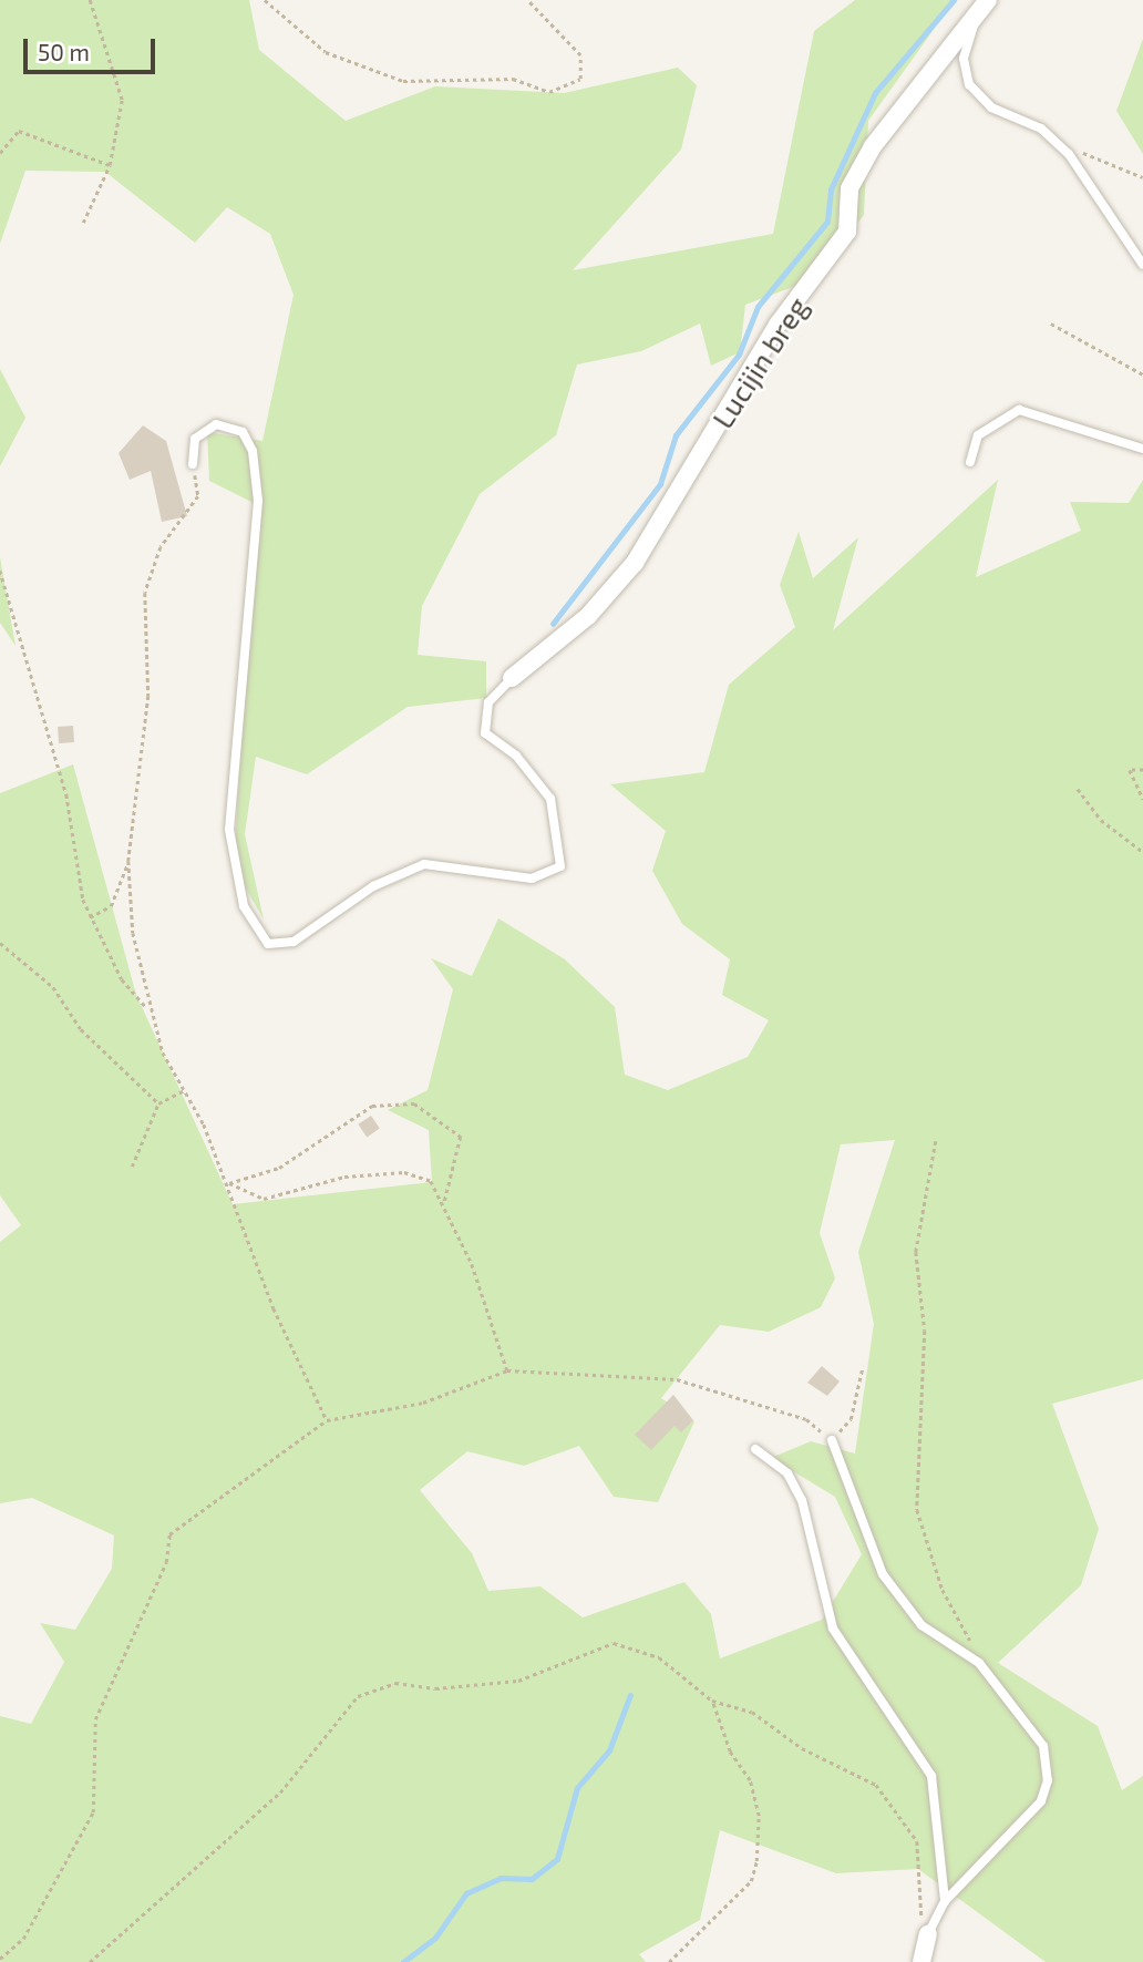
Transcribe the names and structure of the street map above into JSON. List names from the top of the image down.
{
  "streets": {
    "street": ["Lucijin breg"]
  },
  "scale_bar": "50 m"
}
